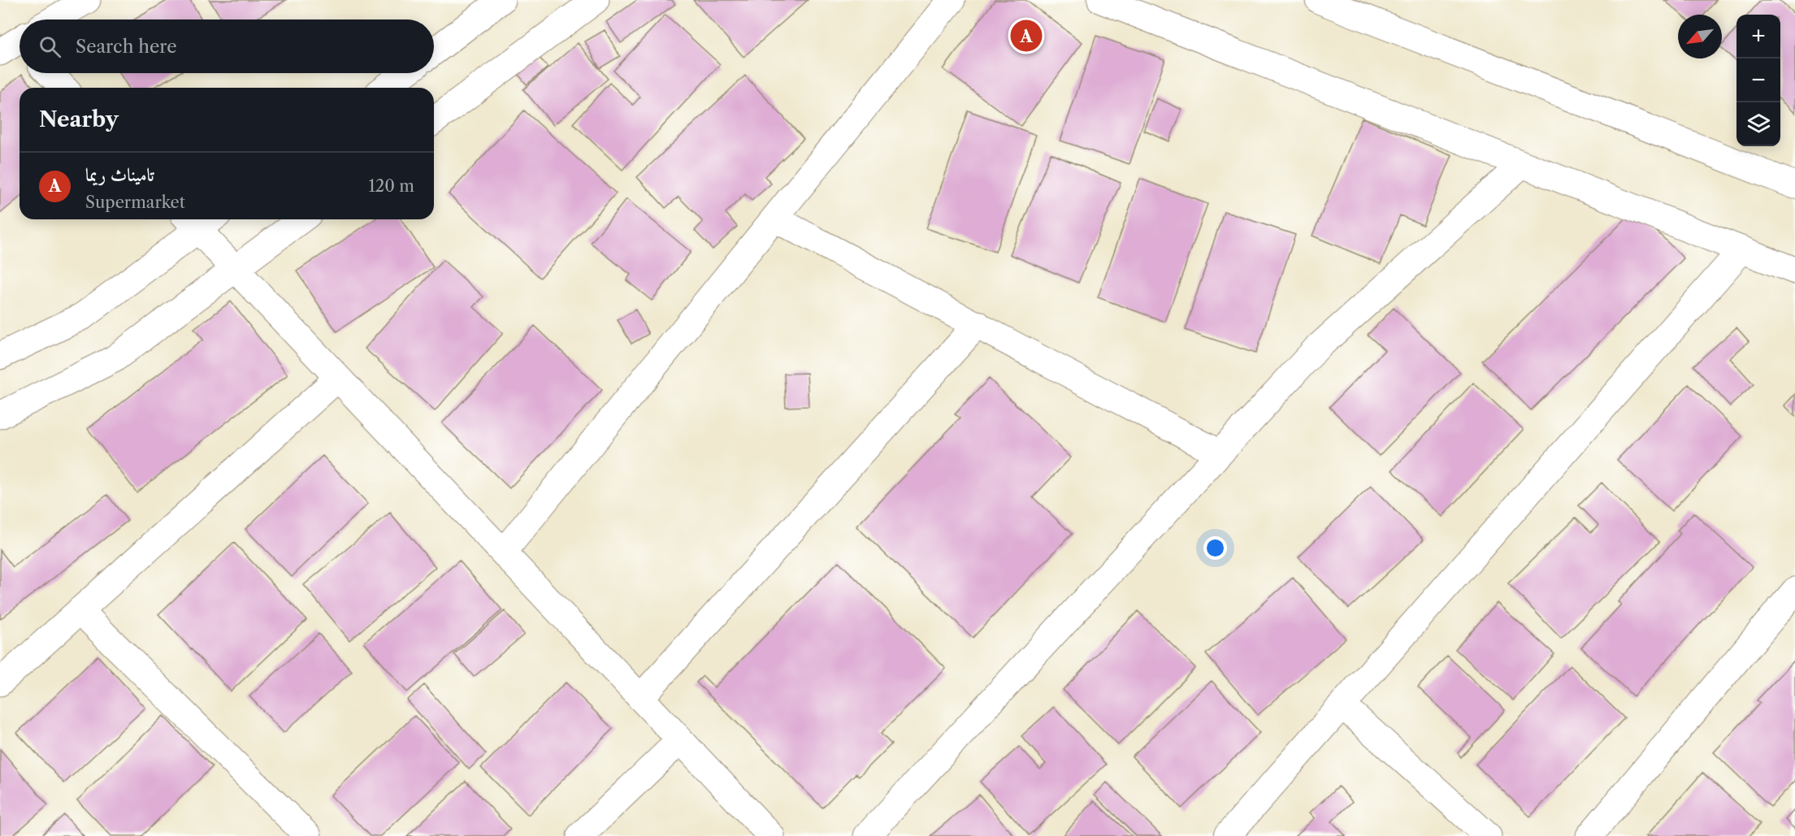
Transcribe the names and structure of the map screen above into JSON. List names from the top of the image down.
{
  "north": "bottom left",
  "page": {
    "map_buttons": ["+", "−"],
    "pins": "A",
    "search": "Search here",
    "heading": "Nearby",
    "list": [
      {
        "mark": "A",
        "name": "تاميناث ريما",
        "note": "Supermarket",
        "value": "120 m"
      }
    ]
  }
}
